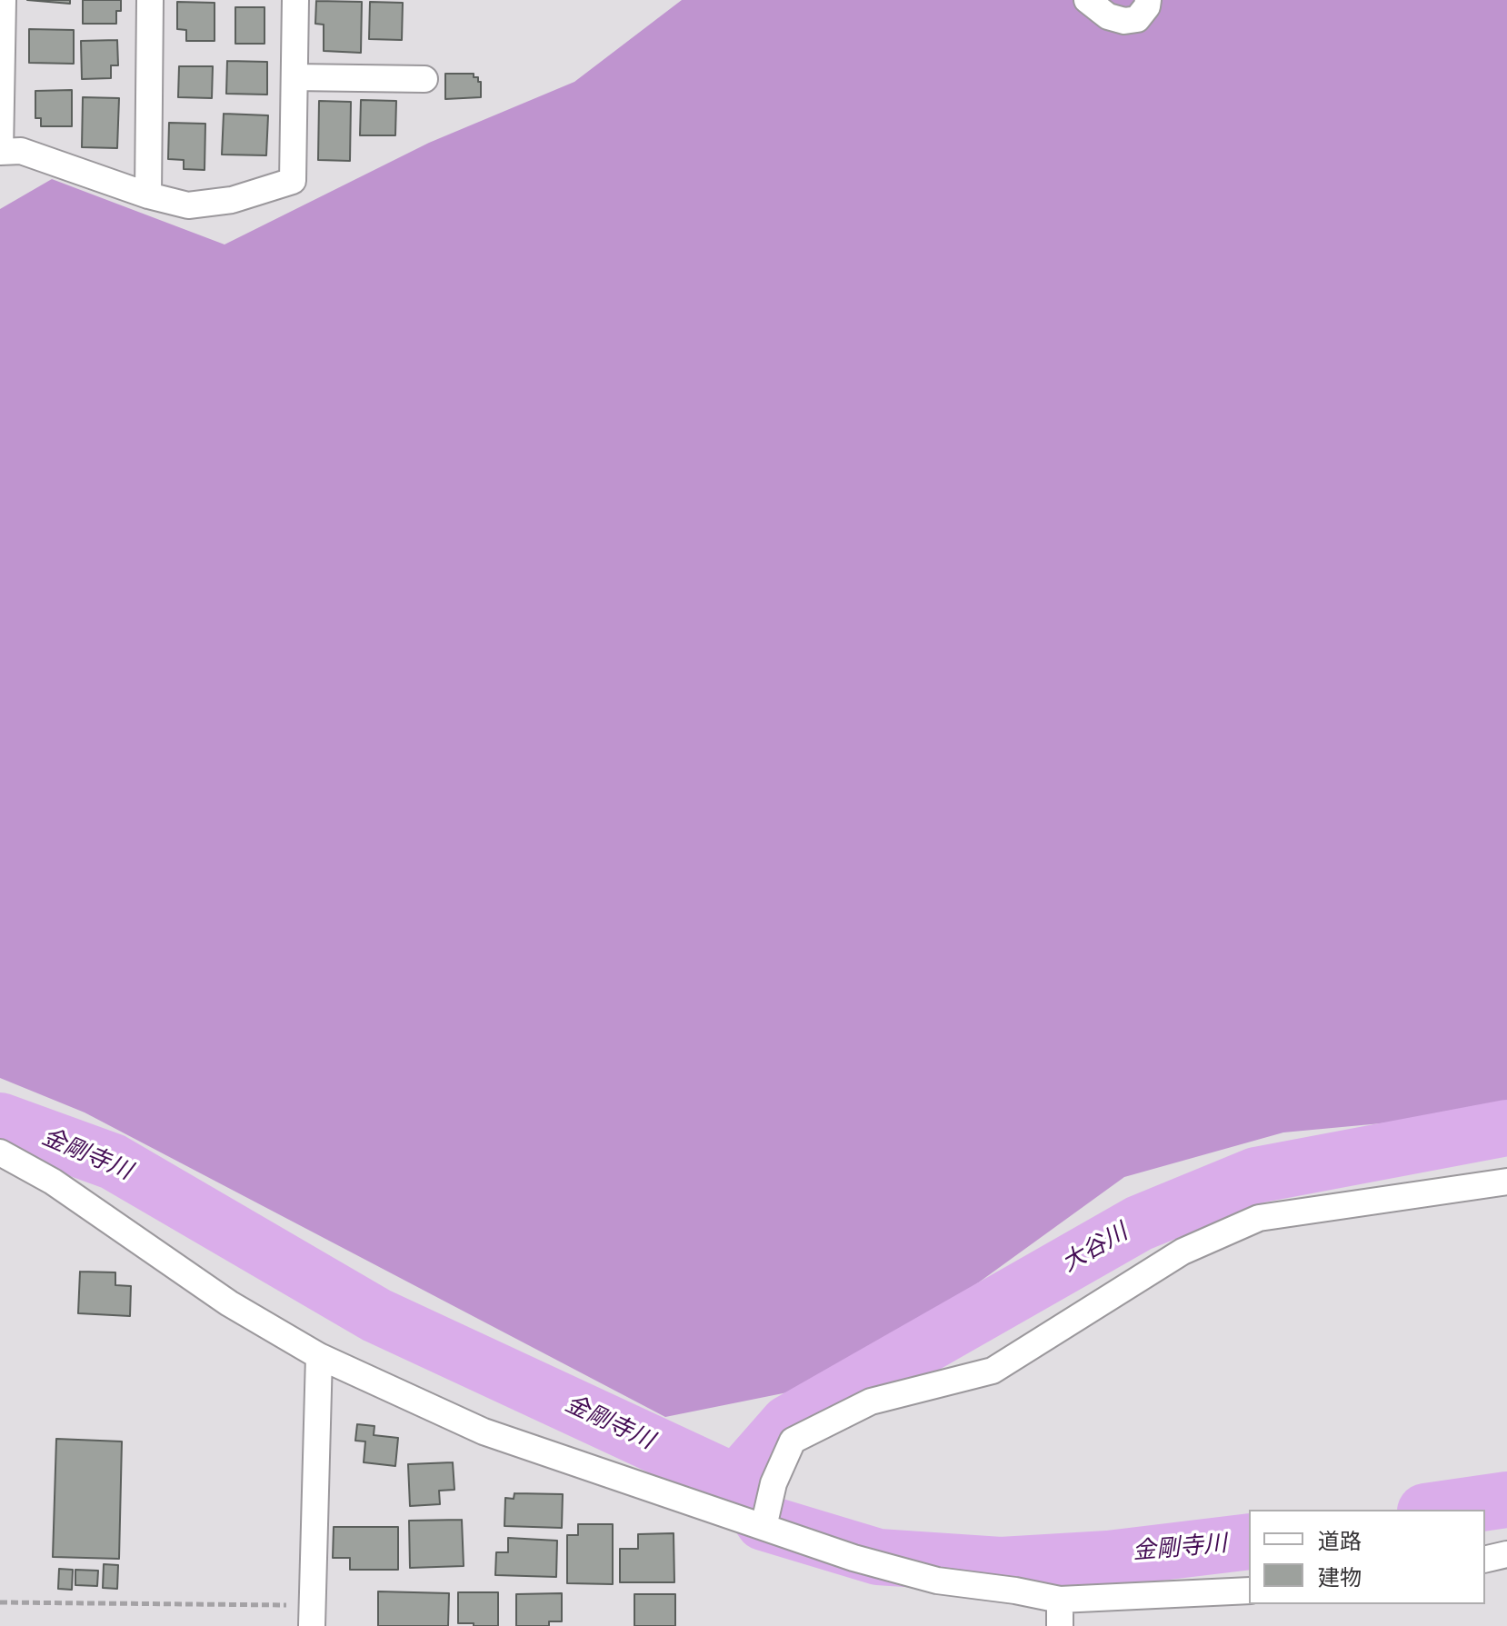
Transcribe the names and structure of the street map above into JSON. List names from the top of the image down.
{
  "water": ["金剛寺川", "大谷川"],
  "legend": ["道路", "建物"]
}
